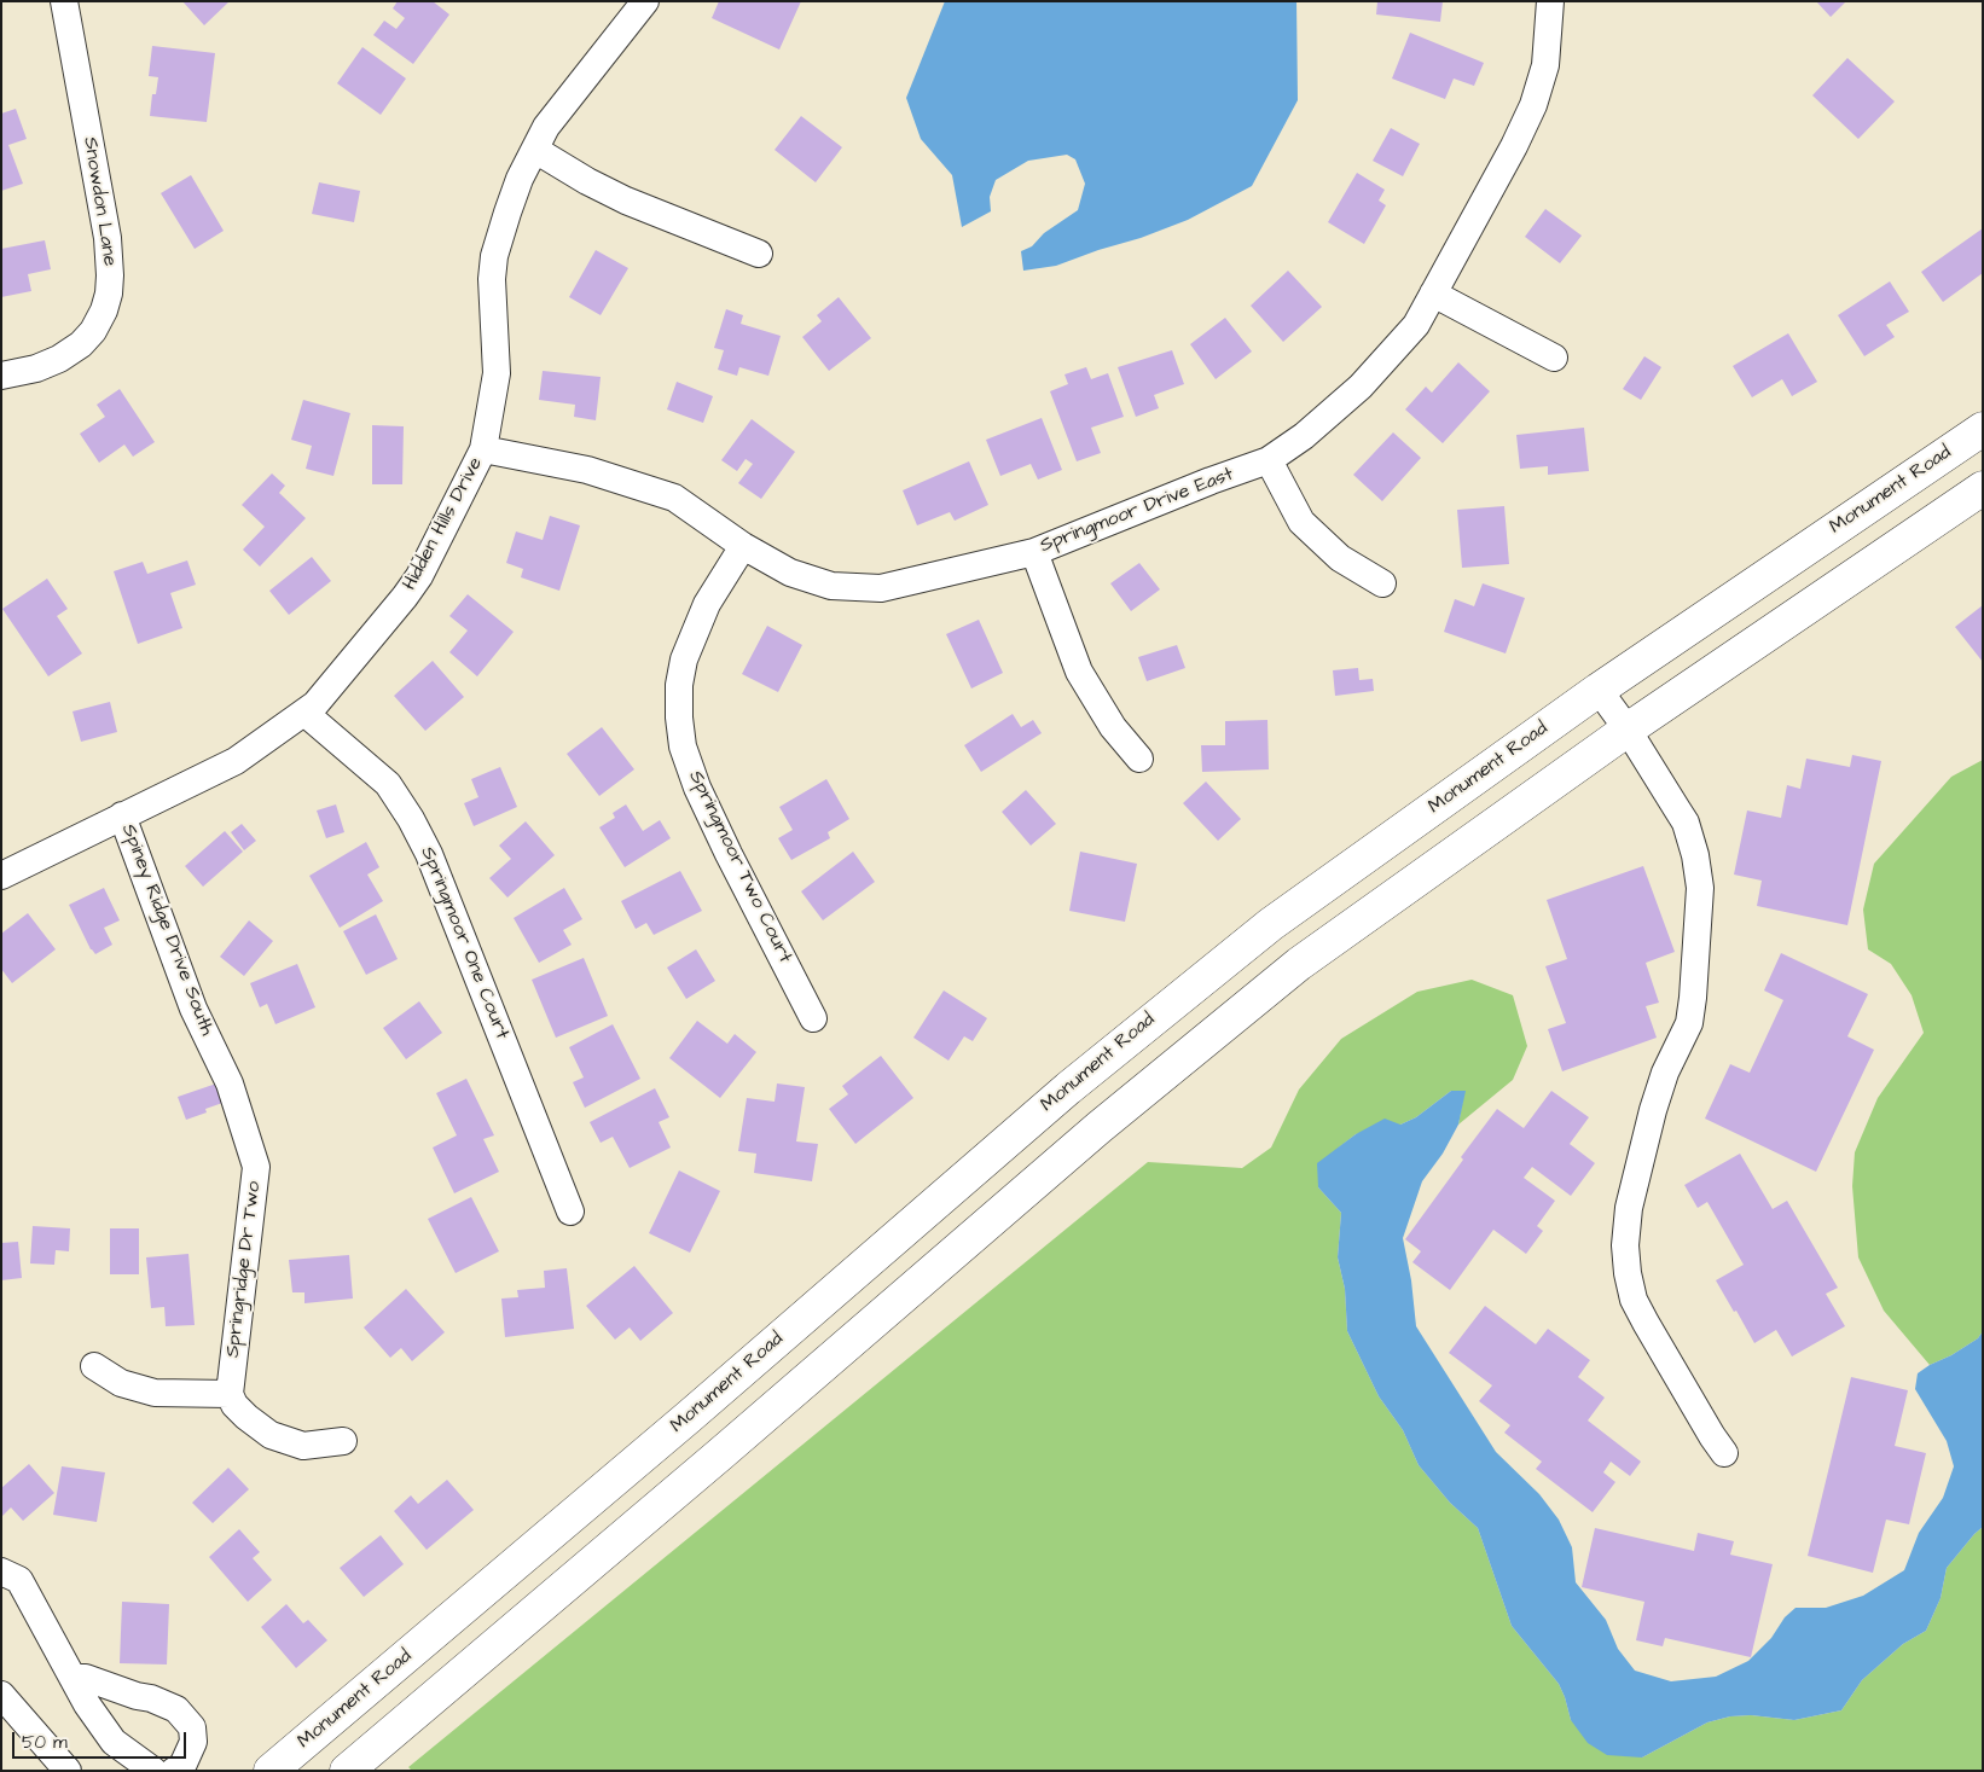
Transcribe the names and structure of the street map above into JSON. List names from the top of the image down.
{
  "streets": {
    "street": [
      "Snowdon Lane",
      "Monument Road",
      "Springmoor Drive East",
      "Hidden Hills Drive",
      "Springmoor Two Court",
      "Spiney Ridge Drive South",
      "Springmoor One Court",
      "Springridge Dr Two"
    ]
  },
  "crossings": [
    ["Springmoor Drive East", "Hidden Hills Drive"],
    ["Springmoor Drive East", "Springmoor Two Court"],
    ["Hidden Hills Drive", "Spiney Ridge Drive South"],
    ["Hidden Hills Drive", "Springmoor One Court"],
    ["Spiney Ridge Drive South", "Springridge Dr Two"]
  ],
  "scale_bar": "50 m"
}
